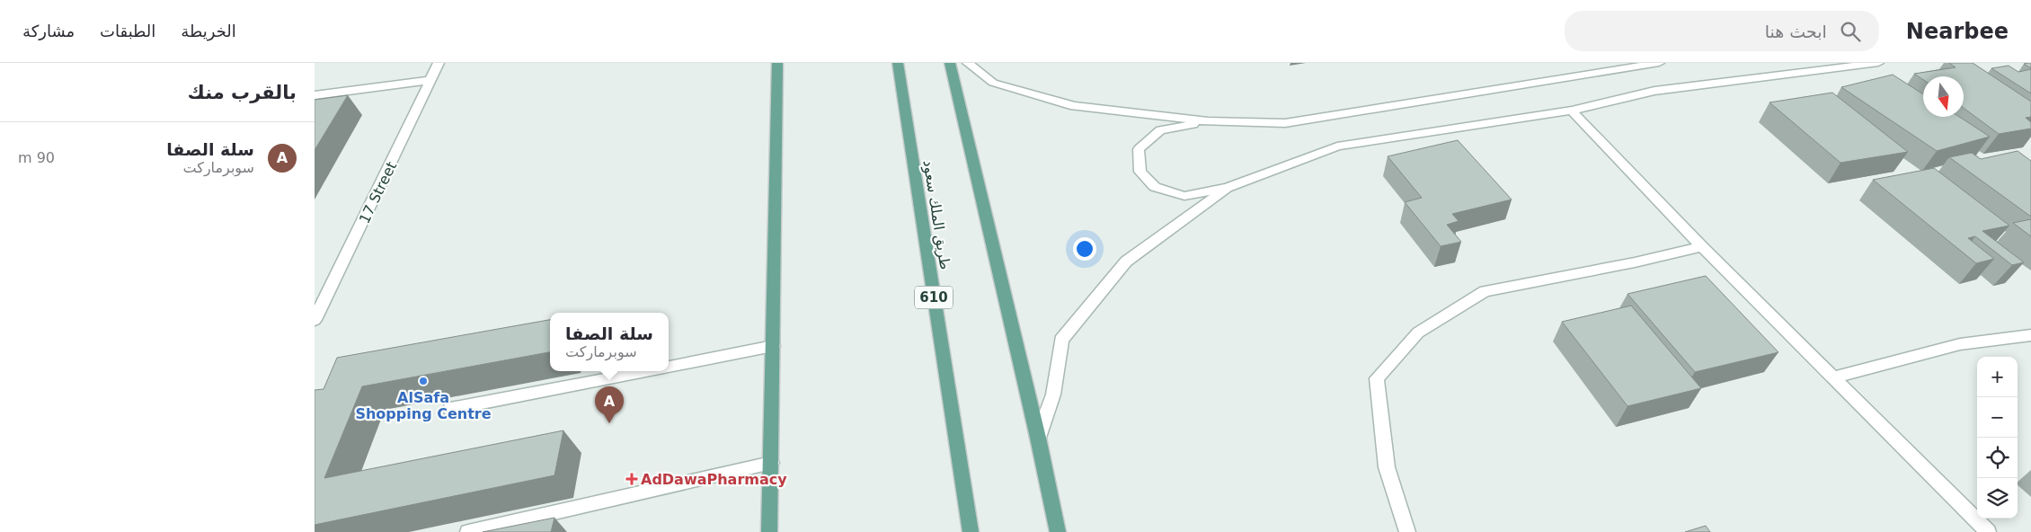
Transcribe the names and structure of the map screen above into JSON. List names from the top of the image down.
{
  "streets": {
    "main road": ["طريق الملك سعود", "610"],
    "street": ["17 Street"]
  },
  "places": {
    "other": ["AlSafa Shopping Centre"],
    "health": ["AdDawaPharmacy"]
  },
  "north": "bottom",
  "page": {
    "header": "Nearbee",
    "search": "ابحث هنا",
    "nav": ["الخريطة", "الطبقات", "مشاركة"],
    "heading": "بالقرب منك",
    "list": [
      {
        "mark": "A",
        "name": "سلة الصفا",
        "note": "سوبرماركت",
        "value": "90 m"
      }
    ],
    "popup": ["سلة الصفا", "سوبرماركت"],
    "map_buttons": ["+", "−"],
    "pins": "A"
  }
}
